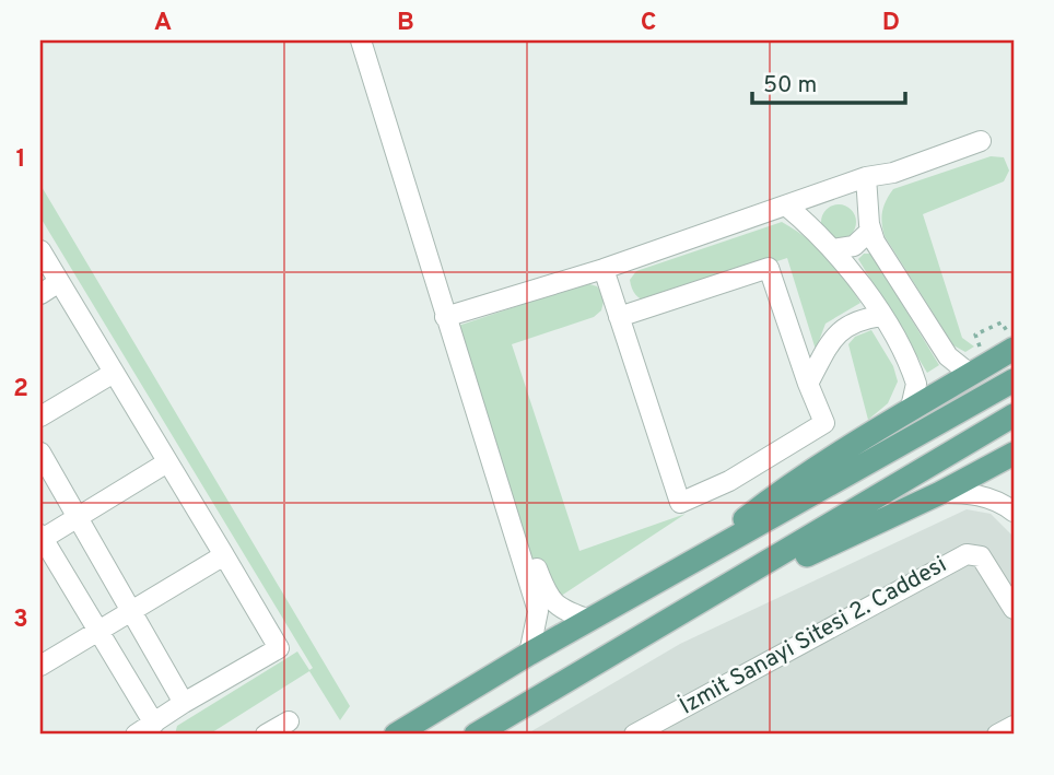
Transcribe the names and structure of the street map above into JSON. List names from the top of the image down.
{
  "streets": {
    "street": ["İzmit Sanayi Sitesi 2. Caddesi"]
  },
  "scale_bar": "50 m",
  "grid": {
    "columns": [
      "A",
      "B",
      "C",
      "D"
    ],
    "rows": ["1", "2", "3"]
  }
}
